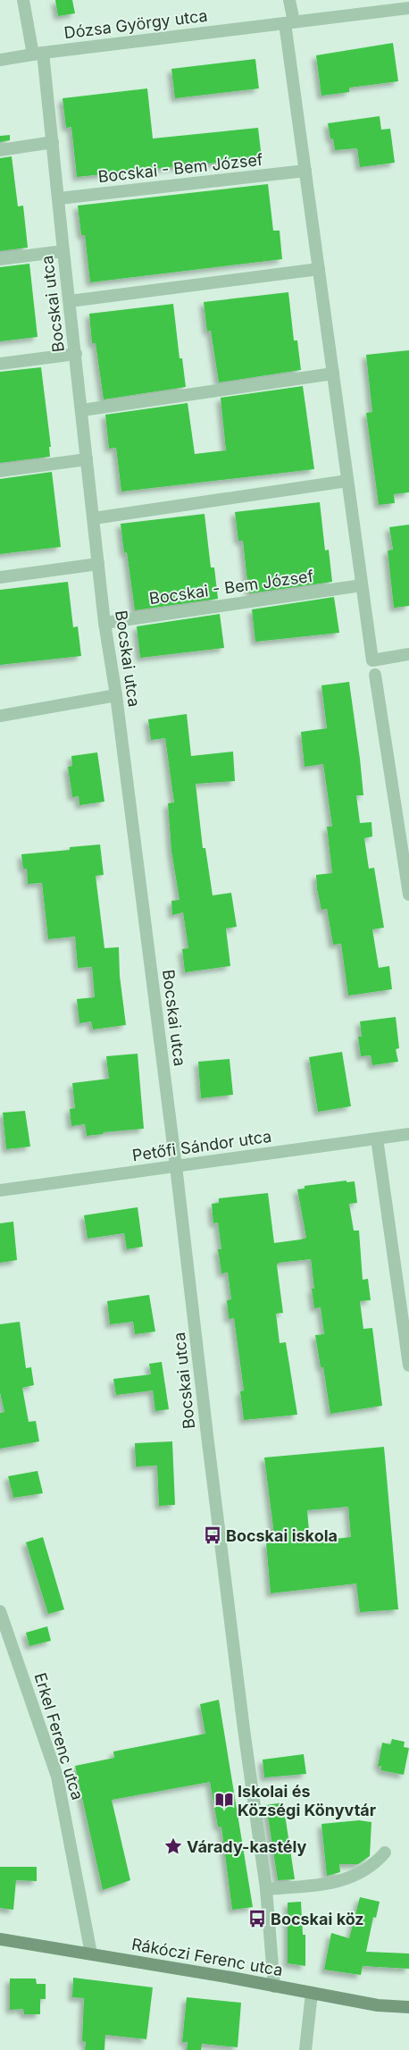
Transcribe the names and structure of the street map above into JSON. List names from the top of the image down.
{
  "streets": {
    "main road": ["Rákóczi Ferenc utca"],
    "street": [
      "Dózsa György utca",
      "Bocskai - Bem József",
      "Bocskai utca",
      "Petőfi Sándor utca",
      "Erkel Ferenc utca"
    ]
  },
  "crossings": [
    ["Dózsa György utca", "Bocskai utca"],
    ["Bocskai - Bem József", "Bocskai utca"],
    ["Bocskai utca", "Petőfi Sándor utca"],
    ["Bocskai utca", "Rákóczi Ferenc utca"],
    ["Erkel Ferenc utca", "Rákóczi Ferenc utca"]
  ],
  "places": {
    "bus stop": ["Bocskai iskola", "Bocskai köz"],
    "library": ["Iskolai és Községi Könyvtár"],
    "place": ["Várady-kastély"]
  }
}
